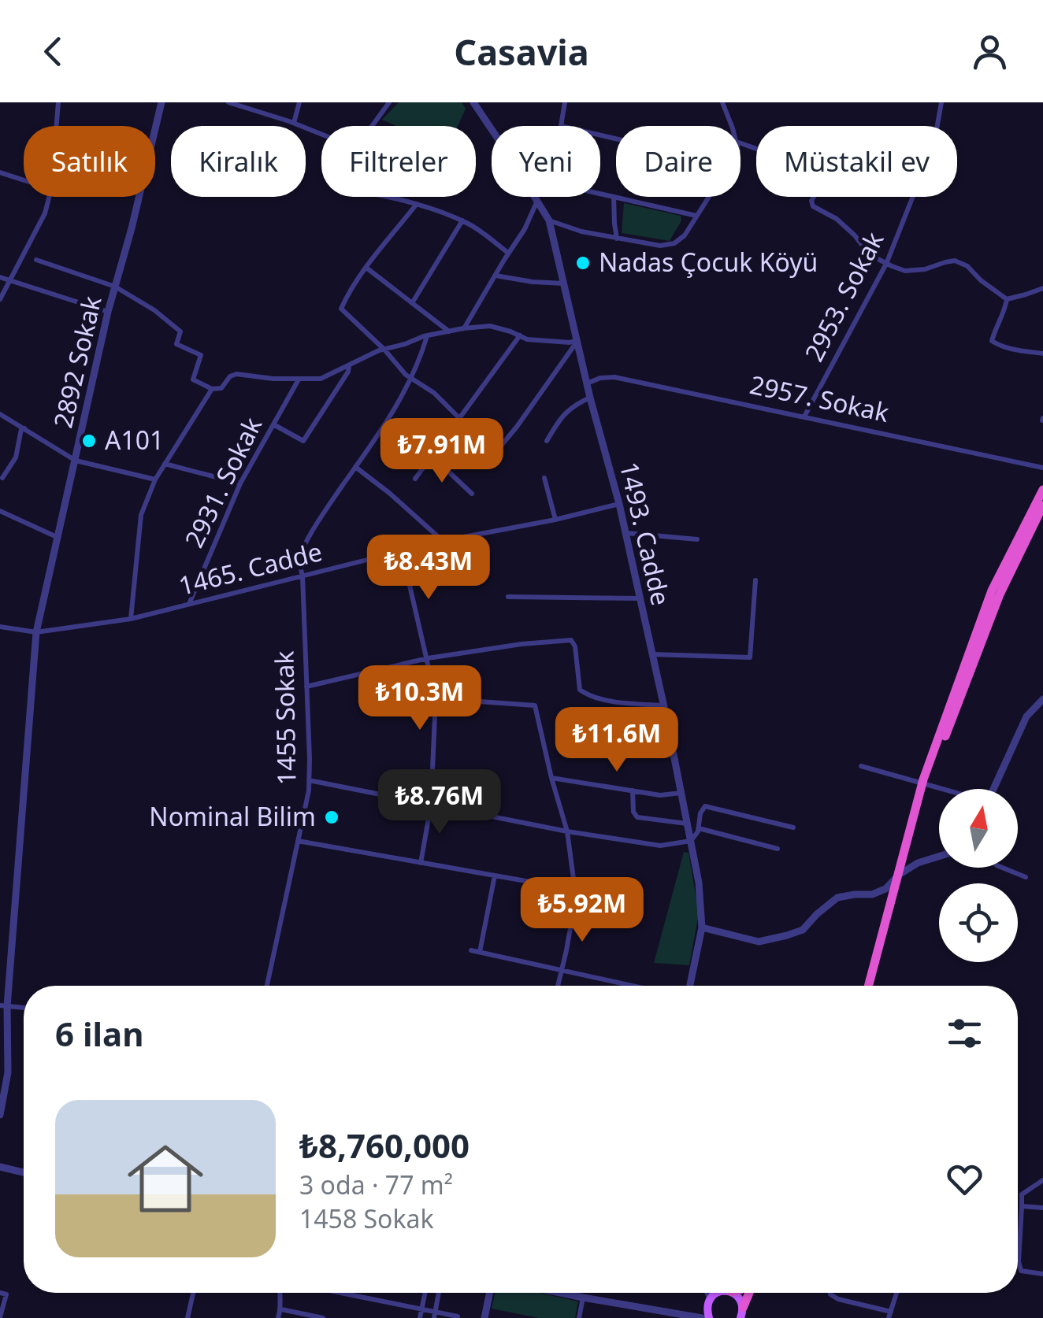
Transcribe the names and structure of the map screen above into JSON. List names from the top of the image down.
{
  "streets": {
    "street": [
      "2953. Sokak",
      "2892 Sokak",
      "2957. Sokak",
      "2931. Sokak",
      "1493. Cadde",
      "1465. Cadde",
      "1455 Sokak"
    ]
  },
  "crossings": [
    ["2953. Sokak", "2957. Sokak"],
    ["2892 Sokak", "1465. Cadde"],
    ["2957. Sokak", "1493. Cadde"],
    ["2931. Sokak", "1465. Cadde"],
    ["1493. Cadde", "1465. Cadde"],
    ["1465. Cadde", "1455 Sokak"]
  ],
  "places": ["Nadas Çocuk Köyü", "A101", "Nominal Bilim"],
  "north": "top",
  "page": {
    "header": "Casavia",
    "chip": [
      "Satılık",
      "Kiralık",
      "Filtreler",
      "Yeni",
      "Daire",
      "Müstakil ev"
    ],
    "price": [
      "₺7.91M",
      "₺8.43M",
      "₺10.3M",
      "₺11.6M",
      "₺8.76M",
      "₺5.92M"
    ],
    "heading": "6 ilan",
    "list": [
      {
        "name": "₺8,760,000",
        "note": "3 oda · 77 m² · 1458 Sokak"
      }
    ]
  }
}
